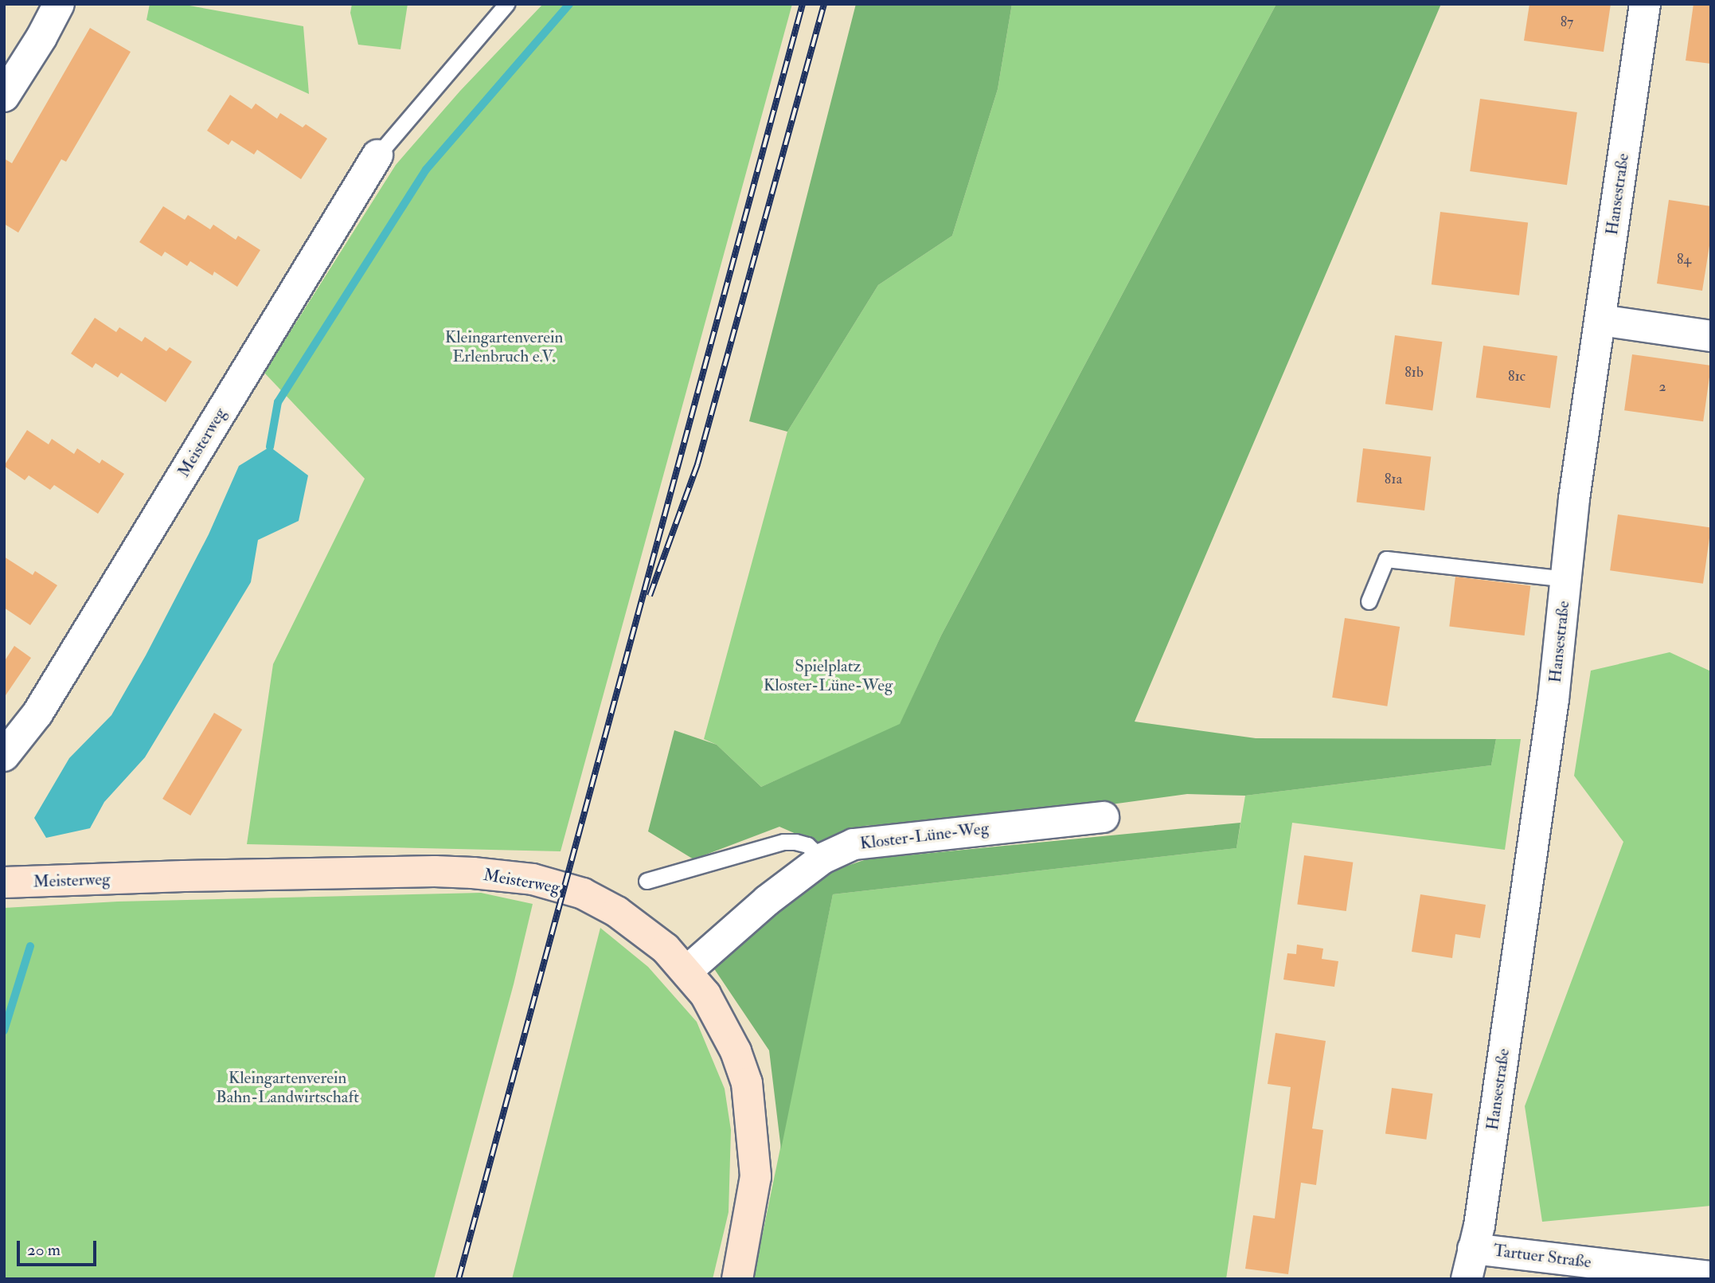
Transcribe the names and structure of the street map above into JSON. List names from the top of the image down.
{
  "streets": {
    "street": [
      "Hansestraße",
      "Meisterweg",
      "Kloster-Lüne-Weg",
      "Tartuer Straße"
    ]
  },
  "crossings": [
    ["Hansestraße", "Tartuer Straße"],
    ["Meisterweg", "Kloster-Lüne-Weg"]
  ],
  "parks": ["Kleingartenverein Erlenbruch e.V.", "Spielplatz Kloster-Lüne-Weg", "Kleingartenverein Bahn-Landwirtschaft"],
  "house_numbers": [
    "87",
    "84",
    "81b",
    "81c",
    "2",
    "81a"
  ],
  "scale_bar": "20 m"
}
